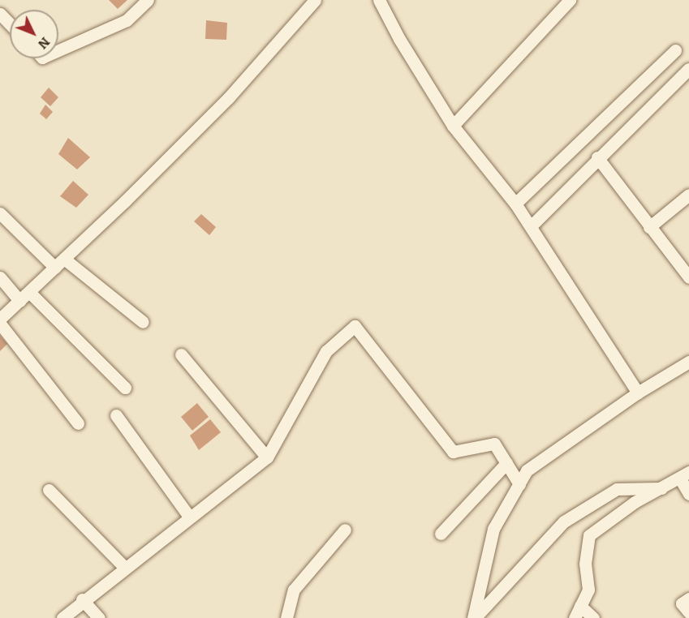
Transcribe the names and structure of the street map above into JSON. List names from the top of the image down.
{
  "north": "bottom right"
}
